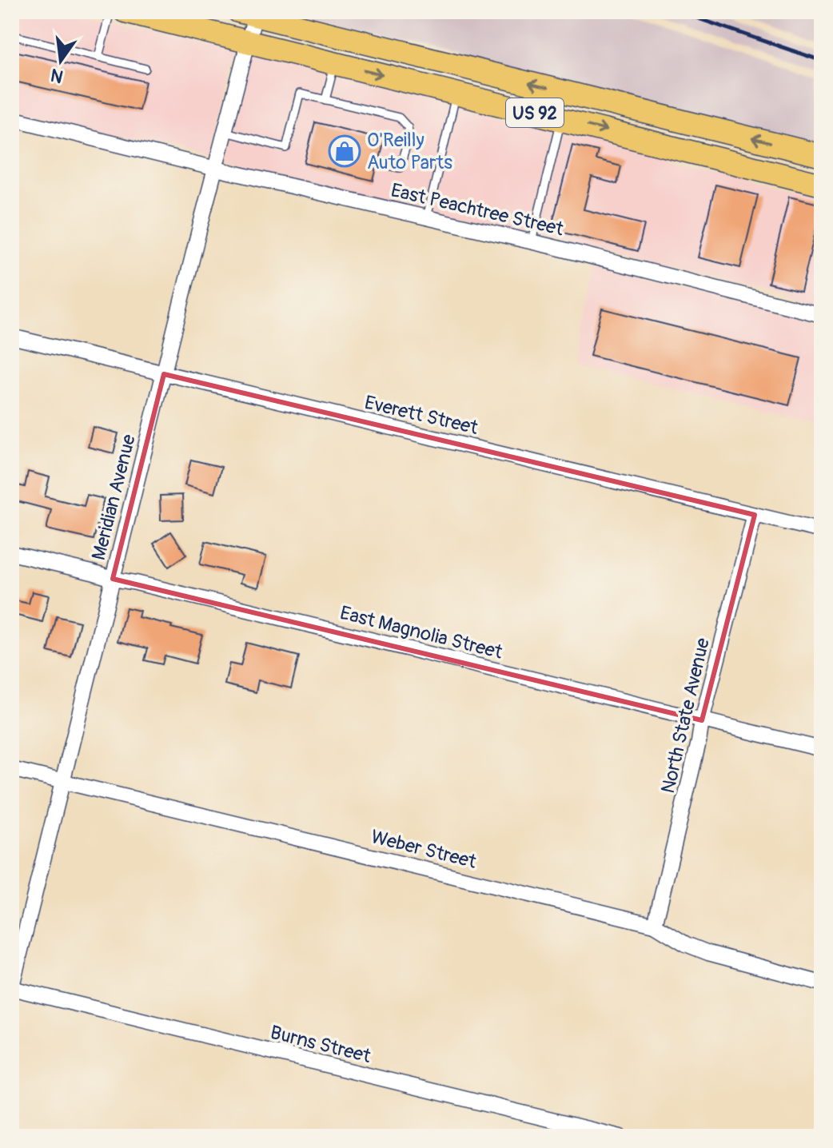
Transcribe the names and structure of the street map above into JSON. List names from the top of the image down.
{
  "streets": {
    "main road": ["US 92"],
    "street": [
      "East Peachtree Street",
      "Everett Street",
      "Meridian Avenue",
      "East Magnolia Street",
      "North State Avenue",
      "Weber Street",
      "Burns Street"
    ]
  },
  "crossings": [
    ["US 92", "Meridian Avenue"],
    ["East Peachtree Street", "Meridian Avenue"],
    ["Everett Street", "Meridian Avenue"],
    ["Everett Street", "North State Avenue"],
    ["Meridian Avenue", "East Magnolia Street"],
    ["Meridian Avenue", "Weber Street"],
    ["Meridian Avenue", "Burns Street"],
    ["East Magnolia Street", "North State Avenue"],
    ["North State Avenue", "Weber Street"]
  ],
  "places": {
    "shop": ["O'Reilly Auto Parts"]
  },
  "north": "bottom"
}
